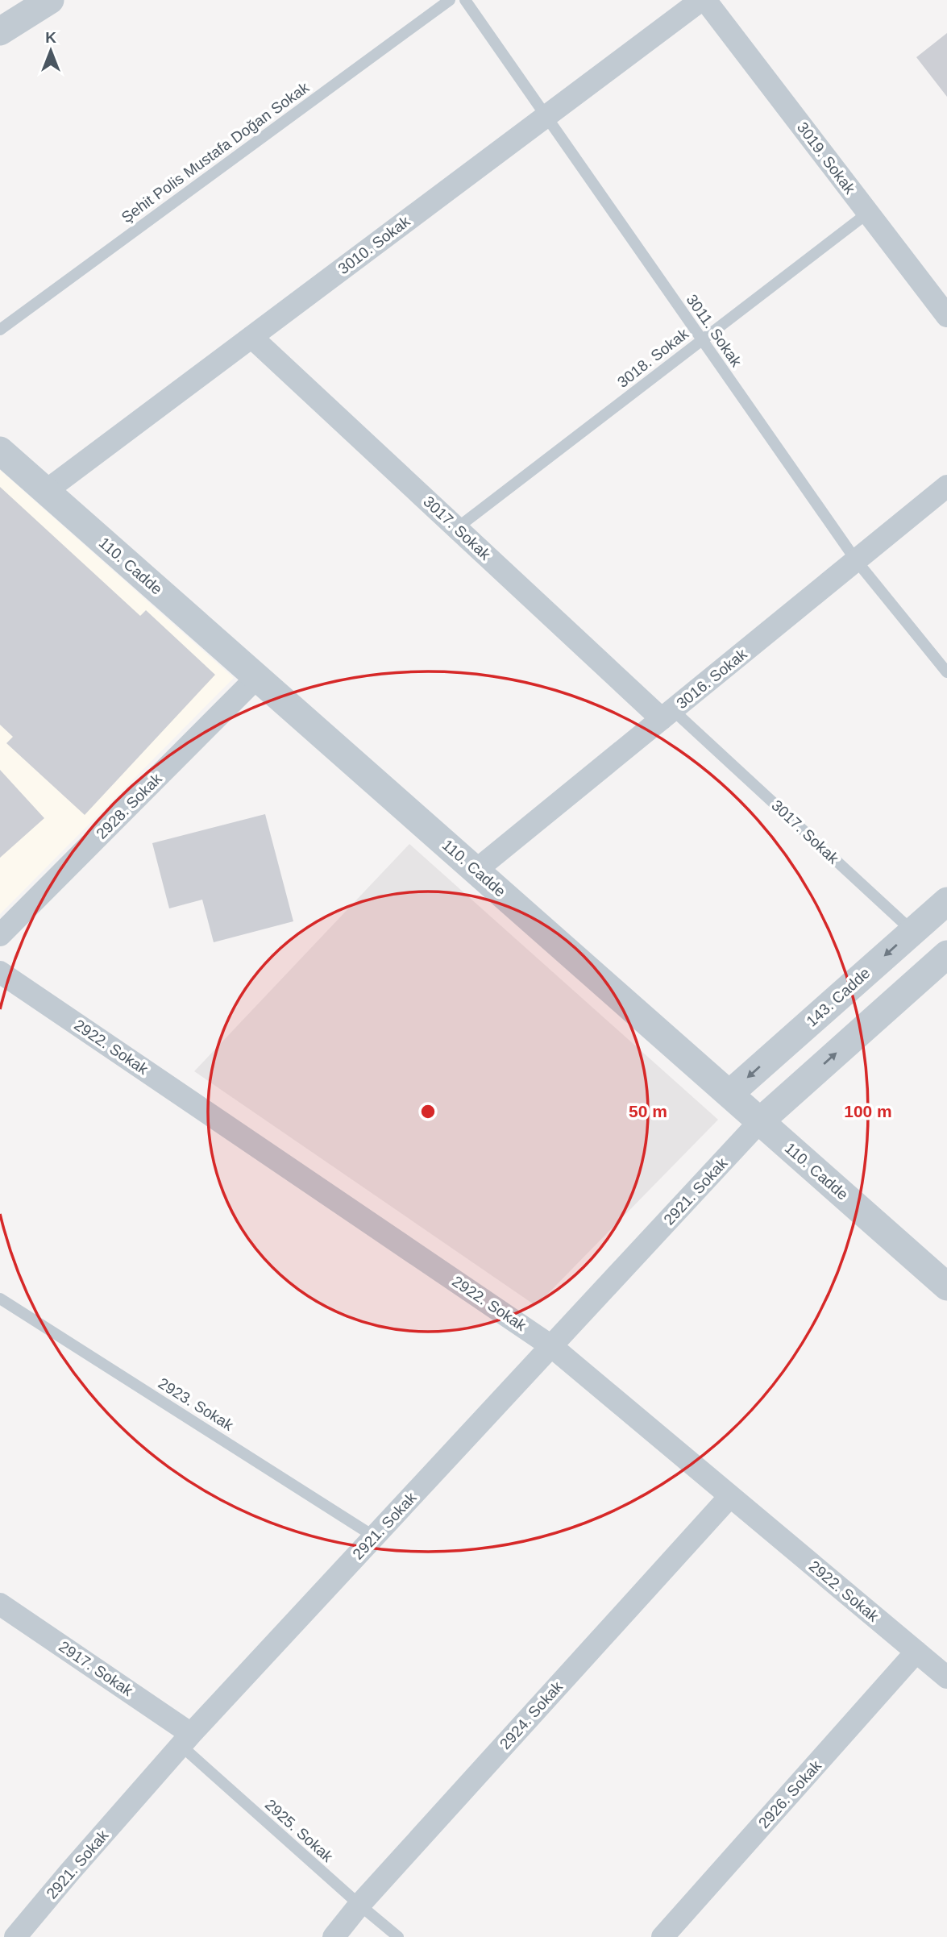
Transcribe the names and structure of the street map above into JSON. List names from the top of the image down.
{
  "streets": {
    "street": [
      "3019. Sokak",
      "3010. Sokak",
      "3017. Sokak",
      "110. Cadde",
      "3016. Sokak",
      "2928. Sokak",
      "143. Cadde",
      "2922. Sokak",
      "2921. Sokak",
      "2917. Sokak",
      "2924. Sokak",
      "2926. Sokak"
    ],
    "lane": [
      "Şehit Polis Mustafa Doğan Sokak",
      "3011. Sokak",
      "3018. Sokak",
      "2923. Sokak",
      "2925. Sokak"
    ]
  },
  "crossings": [
    ["3019. Sokak", "3010. Sokak"],
    ["3019. Sokak", "3018. Sokak"],
    ["3010. Sokak", "3011. Sokak"],
    ["3010. Sokak", "3017. Sokak"],
    ["3010. Sokak", "110. Cadde"],
    ["3011. Sokak", "3018. Sokak"],
    ["3011. Sokak", "3016. Sokak"],
    ["3018. Sokak", "3017. Sokak"],
    ["3017. Sokak", "3016. Sokak"],
    ["3017. Sokak", "143. Cadde"],
    ["110. Cadde", "3016. Sokak"],
    ["110. Cadde", "2928. Sokak"],
    ["110. Cadde", "143. Cadde"],
    ["110. Cadde", "2921. Sokak"],
    ["2922. Sokak", "2921. Sokak"],
    ["2922. Sokak", "2924. Sokak"],
    ["2922. Sokak", "2926. Sokak"],
    ["2921. Sokak", "2923. Sokak"],
    ["2921. Sokak", "2917. Sokak"],
    ["2921. Sokak", "2925. Sokak"],
    ["2917. Sokak", "2925. Sokak"],
    ["2924. Sokak", "2925. Sokak"]
  ],
  "north": "top",
  "rings": ["50 m", "100 m"]
}
